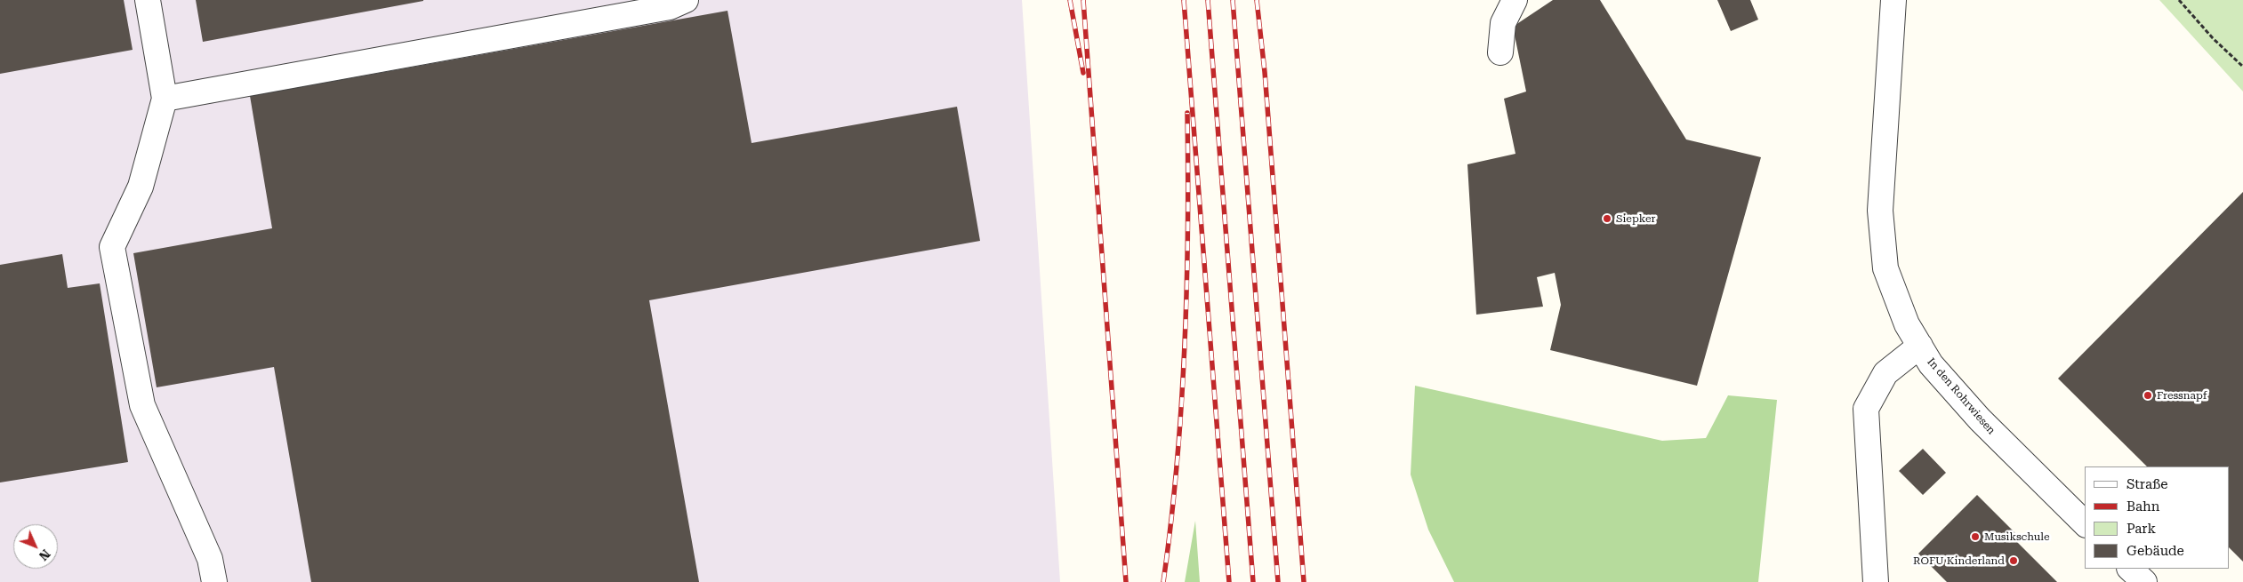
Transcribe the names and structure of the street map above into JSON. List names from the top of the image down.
{
  "streets": {
    "street": ["In den Rohrwiesen"]
  },
  "places": [
    "Siepker",
    "Fressnapf",
    "Musikschule",
    "ROFU Kinderland"
  ],
  "legend": [
    "Straße",
    "Bahn",
    "Park",
    "Gebäude"
  ],
  "north": "bottom right"
}
